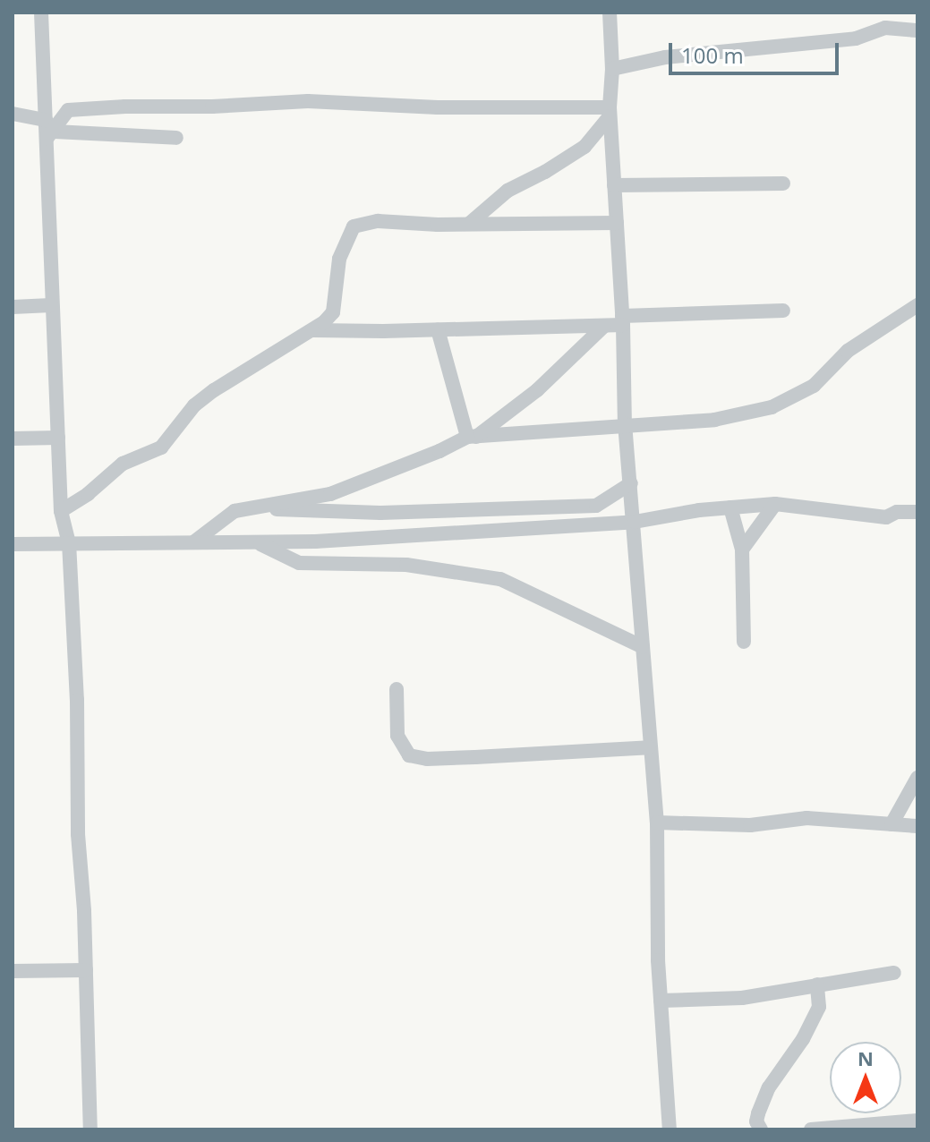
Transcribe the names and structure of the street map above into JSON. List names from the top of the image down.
{
  "scale_bar": "100 m",
  "north": "top"
}
